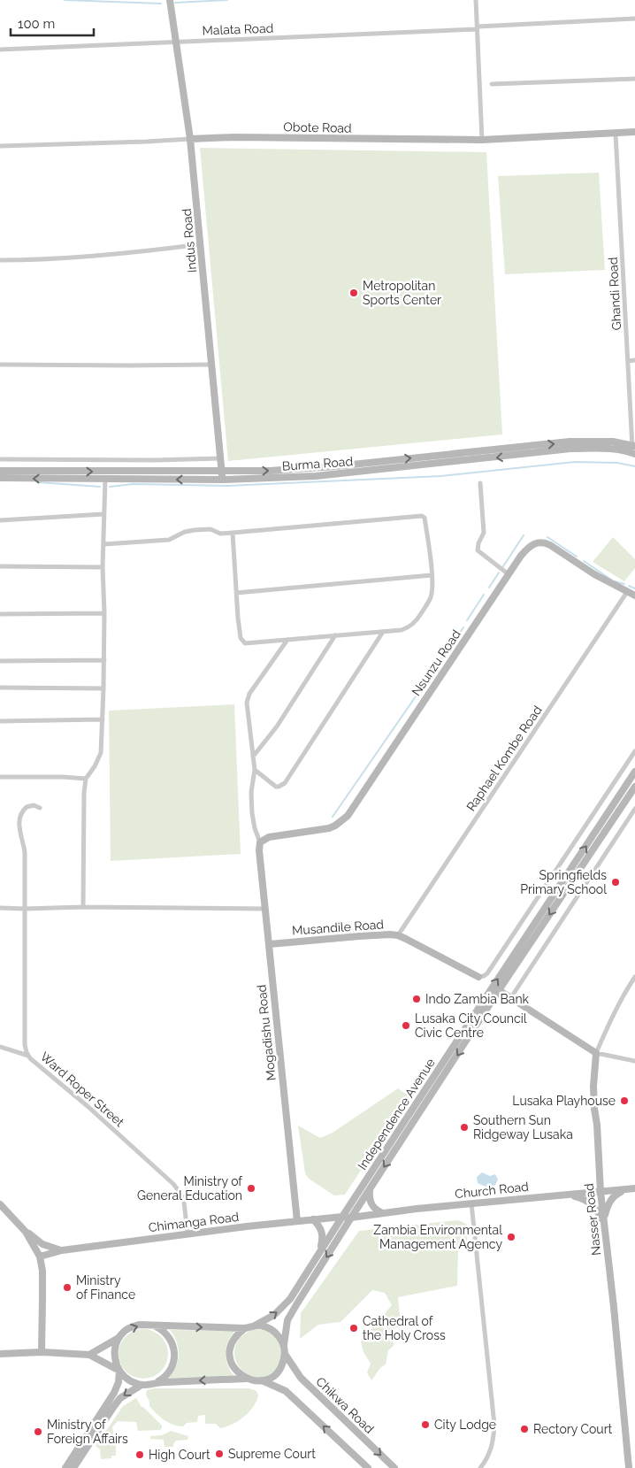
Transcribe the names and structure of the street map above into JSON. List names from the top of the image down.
{
  "streets": {
    "main road": [
      "Obote Road",
      "Indus Road",
      "Burma Road",
      "Nsunzu Road",
      "Musandile Road",
      "Mogadishu Road",
      "Independence Avenue",
      "Church Road",
      "Nasser Road",
      "Chimanga Road",
      "Chikwa Road"
    ],
    "street": [
      "Malata Road",
      "Ghandi Road",
      "Raphael Kombe Road",
      "Ward Roper Street"
    ]
  },
  "crossings": [
    ["Malata Road", "Indus Road"],
    ["Obote Road", "Indus Road"],
    ["Obote Road", "Ghandi Road"],
    ["Indus Road", "Burma Road"],
    ["Ghandi Road", "Burma Road"],
    ["Nsunzu Road", "Raphael Kombe Road"],
    ["Nsunzu Road", "Mogadishu Road"],
    ["Raphael Kombe Road", "Musandile Road"],
    ["Musandile Road", "Mogadishu Road"],
    ["Mogadishu Road", "Chimanga Road"],
    ["Ward Roper Street", "Chimanga Road"],
    ["Independence Avenue", "Church Road"],
    ["Independence Avenue", "Chimanga Road"],
    ["Independence Avenue", "Chikwa Road"],
    ["Church Road", "Nasser Road"],
    ["Church Road", "Chimanga Road"]
  ],
  "places": [
    "Metropolitan Sports Center",
    "Springfields Primary School",
    "Indo Zambia Bank",
    "Lusaka City Council Civic Centre",
    "Lusaka Playhouse",
    "Southern Sun Ridgeway Lusaka",
    "Ministry of General Education",
    "Zambia Environmental Management Agency",
    "Ministry of Finance",
    "Cathedral of the Holy Cross",
    "City Lodge",
    "Rectory Court",
    "Ministry of Foreign Affairs",
    "Supreme Court",
    "High Court"
  ],
  "scale_bar": "100 m"
}
